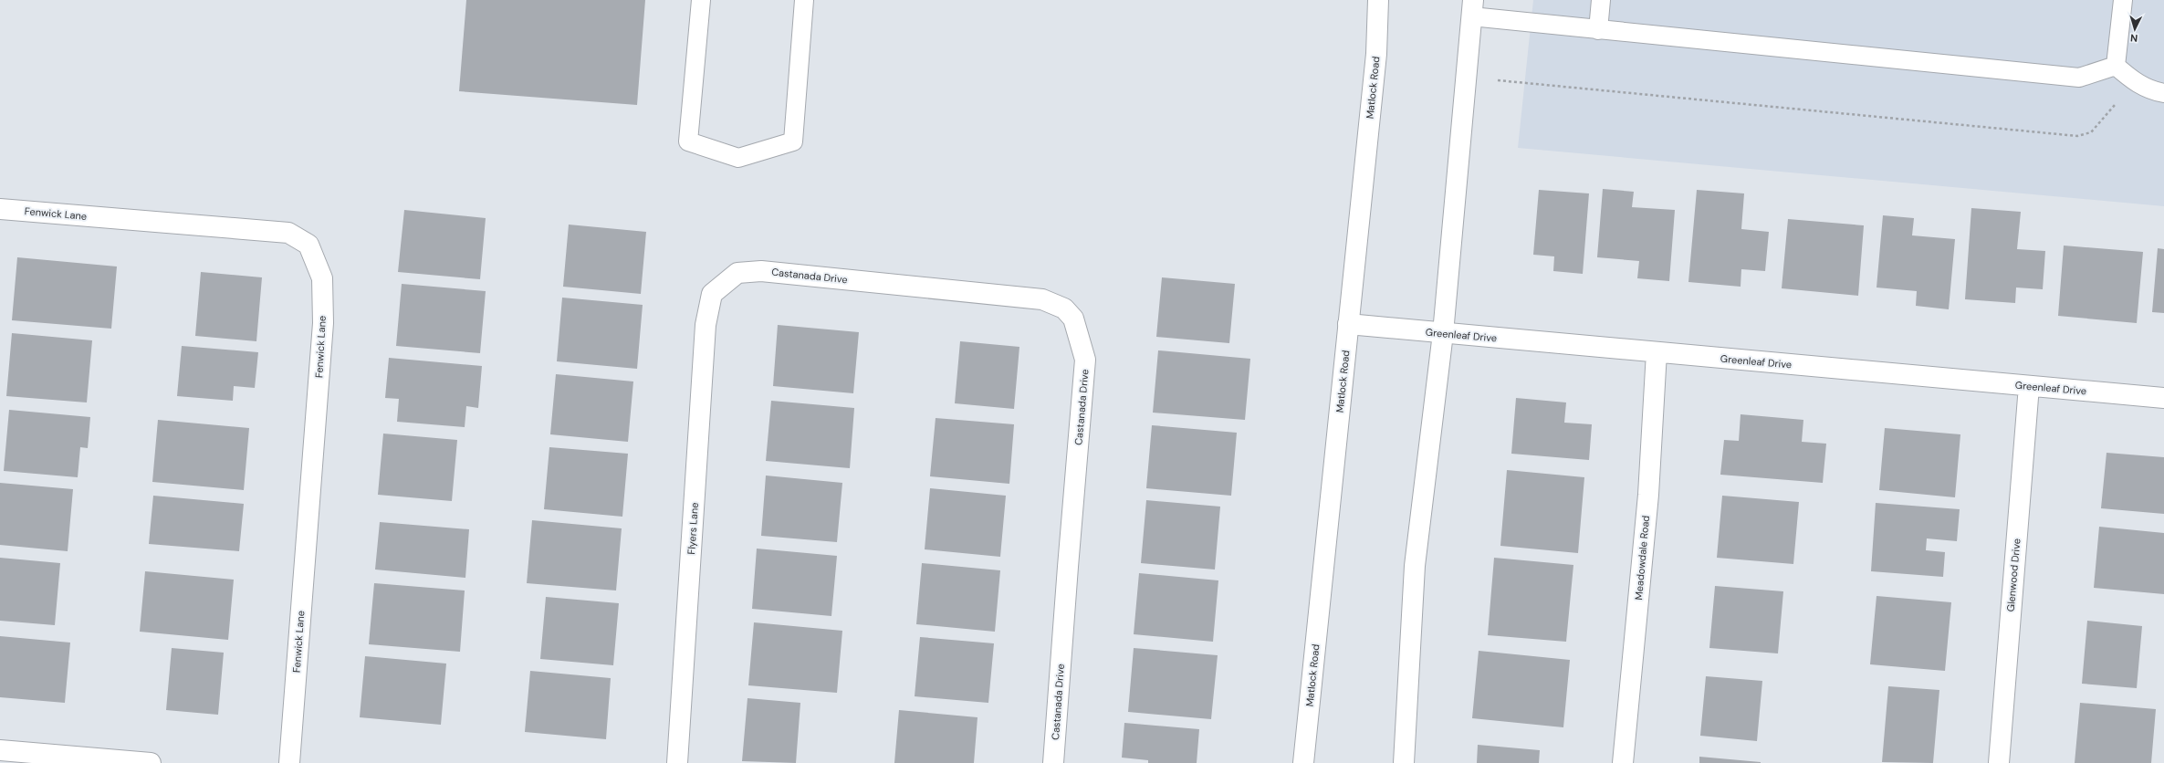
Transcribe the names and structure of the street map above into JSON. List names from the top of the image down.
{
  "streets": {
    "street": [
      "Matlock Road",
      "Fenwick Lane",
      "Castanada Drive",
      "Greenleaf Drive",
      "Flyers Lane",
      "Meadowdale Road",
      "Glenwood Drive"
    ]
  },
  "crossings": [
    ["Matlock Road", "Greenleaf Drive"],
    ["Castanada Drive", "Flyers Lane"],
    ["Greenleaf Drive", "Meadowdale Road"],
    ["Greenleaf Drive", "Glenwood Drive"]
  ],
  "north": "bottom"
}
